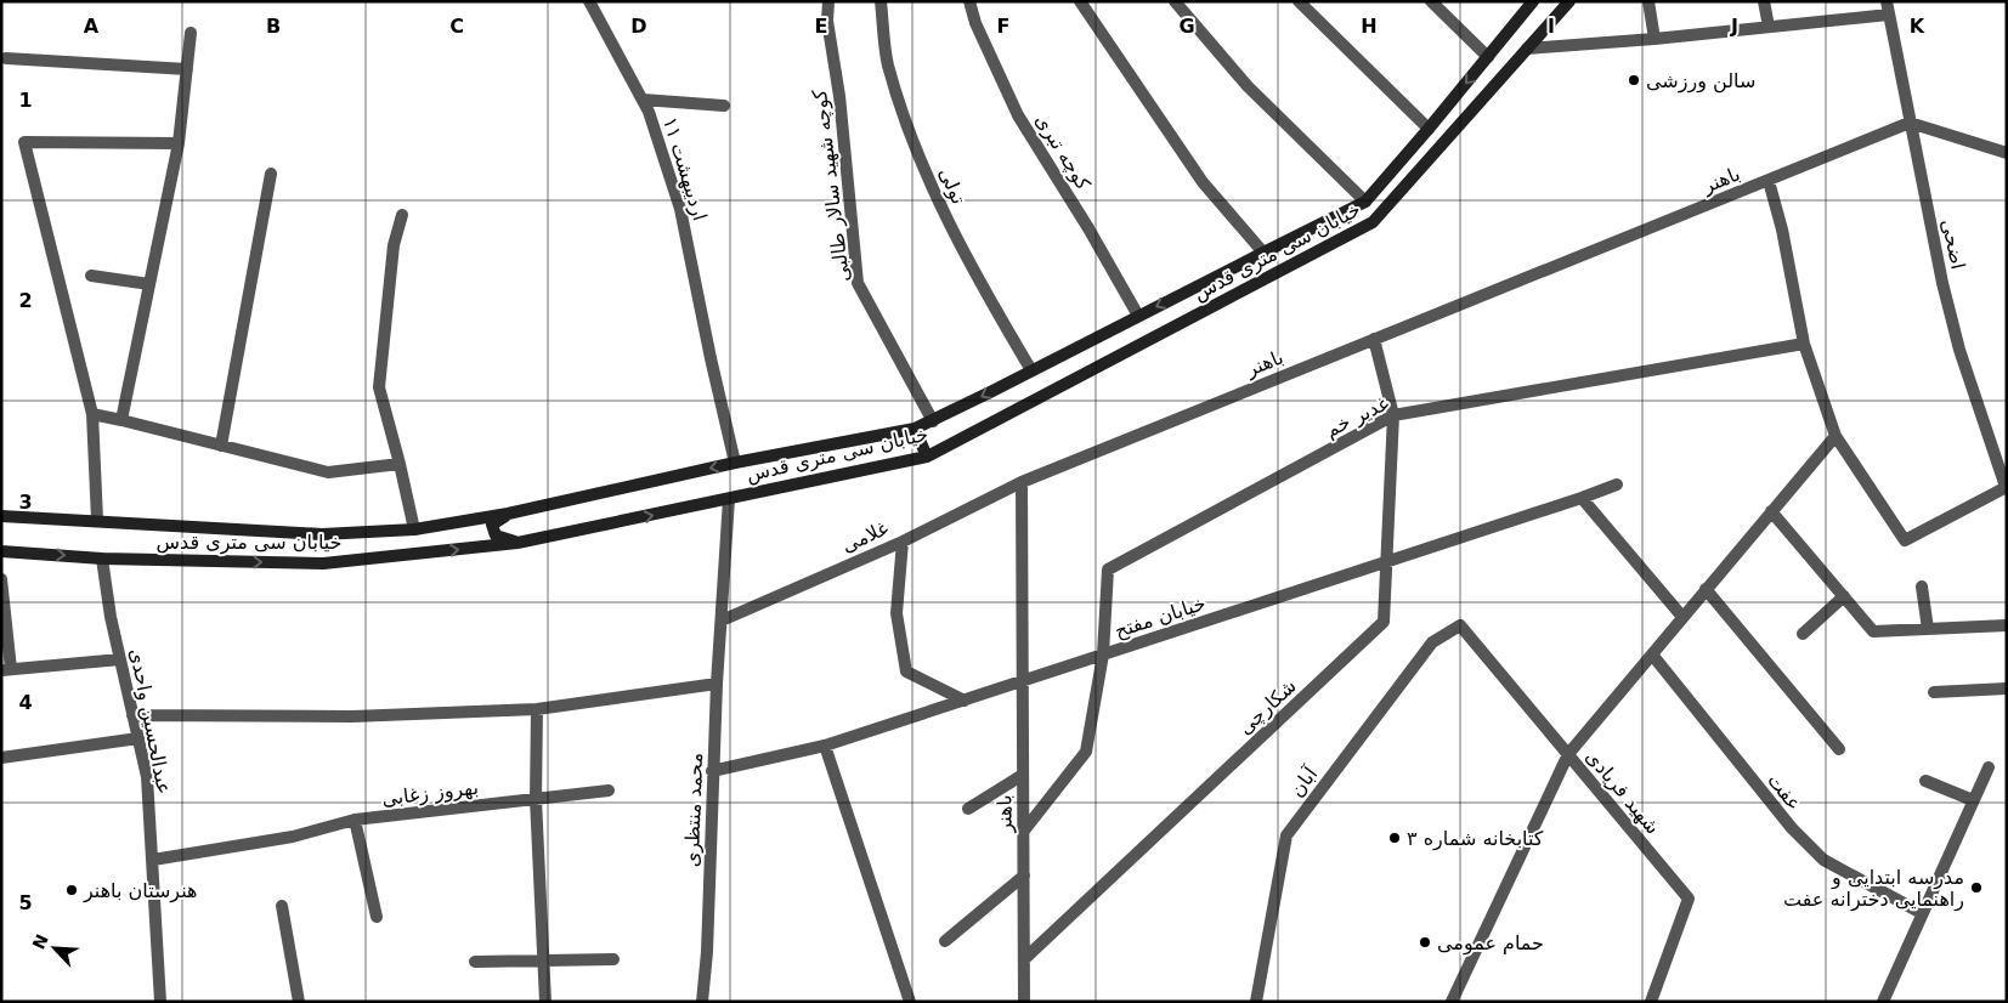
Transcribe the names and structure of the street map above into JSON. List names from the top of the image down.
{
  "streets": {
    "main road": ["خیابان سی متری قدس"],
    "street": [
      "کوچه تبری",
      "۱۱ اردیبهشت",
      "باهنر",
      "کوچه شهید سالار طالبی",
      "تولی",
      "اضحی",
      "غدیر خم",
      "غلامی",
      "خیابان مفتح",
      "شکارچی",
      "عبدالحسین واحدی",
      "آبان",
      "شهید فریادی",
      "عفت",
      "بهروز زغابی",
      "محمد منتظری"
    ]
  },
  "crossings": [
    ["کوچه تبری", "خیابان سی متری قدس"],
    ["۱۱ اردیبهشت", "خیابان سی متری قدس"],
    ["باهنر", "اضحی"],
    ["باهنر", "غلامی"],
    ["باهنر", "خیابان مفتح"],
    ["باهنر", "شکارچی"],
    ["کوچه شهید سالار طالبی", "خیابان سی متری قدس"],
    ["تولی", "خیابان سی متری قدس"],
    ["خیابان سی متری قدس", "عبدالحسین واحدی"],
    ["خیابان سی متری قدس", "محمد منتظری"],
    ["غدیر خم", "خیابان مفتح"],
    ["غدیر خم", "شکارچی"],
    ["غلامی", "محمد منتظری"],
    ["خیابان مفتح", "شکارچی"],
    ["خیابان مفتح", "محمد منتظری"],
    ["عبدالحسین واحدی", "بهروز زغابی"],
    ["آبان", "شهید فریادی"]
  ],
  "places": [
    "سالن ورزشی",
    "کتابخانه شماره ۳",
    "مدرسه ابتدایی و راهنمایی دخترانه عفت",
    "هنرستان باهنر",
    "حمام عمومی"
  ],
  "north": "top left",
  "grid": {
    "columns": [
      "A",
      "B",
      "C",
      "D",
      "E",
      "F",
      "G",
      "H",
      "I",
      "J",
      "K"
    ],
    "rows": [
      "1",
      "2",
      "3",
      "4",
      "5"
    ]
  }
}
